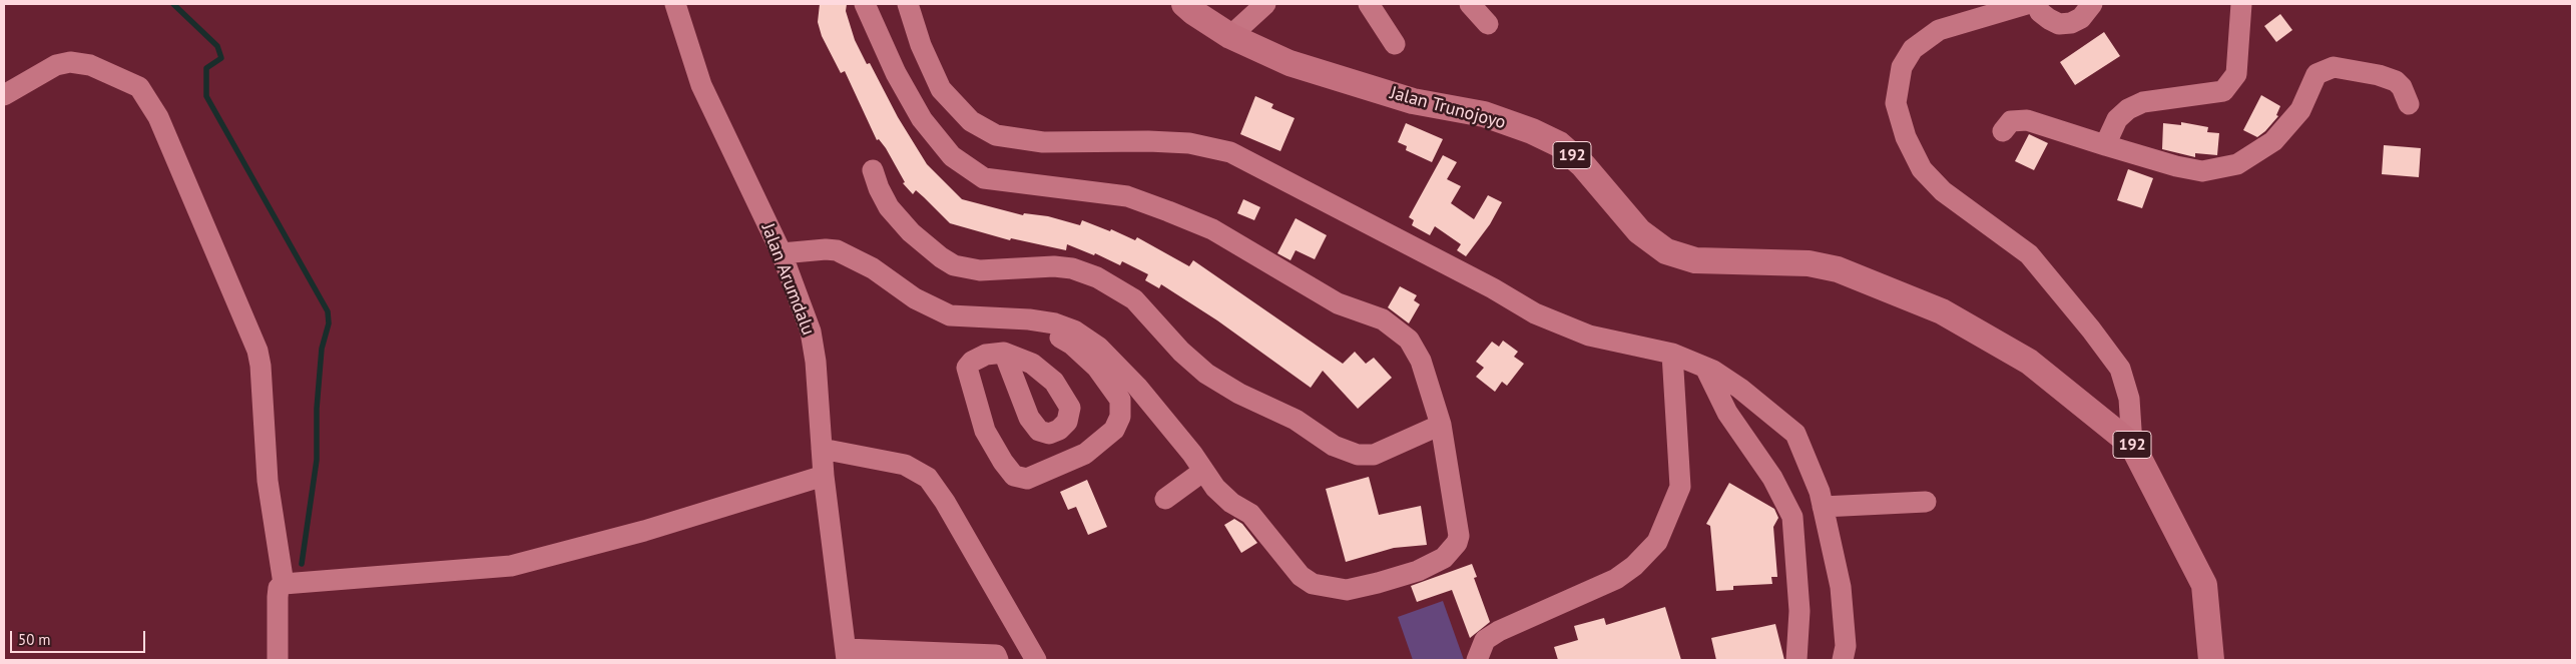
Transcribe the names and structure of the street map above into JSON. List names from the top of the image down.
{
  "streets": {
    "main road": ["Jalan Trunojoyo", "192"],
    "street": ["Jalan Arumdalu"]
  },
  "crossings": [
    ["Jalan Trunojoyo", "192"]
  ],
  "scale_bar": "50 m"
}
